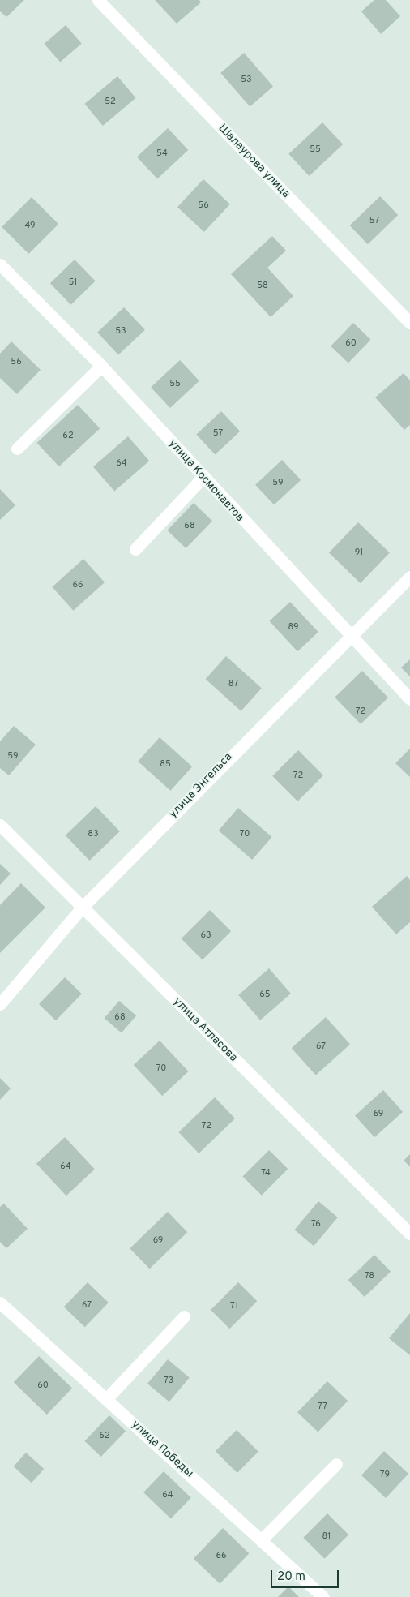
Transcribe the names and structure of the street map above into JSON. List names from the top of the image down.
{
  "streets": {
    "street": [
      "Шалаурова улица",
      "улица Космонавтов",
      "улица Энгельса",
      "улица Атласова",
      "улица Победы"
    ]
  },
  "crossings": [
    ["улица Космонавтов", "улица Энгельса"],
    ["улица Энгельса", "улица Атласова"]
  ],
  "house_numbers": [
    "53",
    "52",
    "55",
    "54",
    "56",
    "57",
    "49",
    "51",
    "58",
    "53",
    "60",
    "56",
    "55",
    "57",
    "62",
    "64",
    "59",
    "68",
    "91",
    "66",
    "89",
    "87",
    "72",
    "59",
    "85",
    "72",
    "83",
    "70",
    "63",
    "65",
    "68",
    "67",
    "70",
    "69",
    "72",
    "64",
    "74",
    "76",
    "69",
    "78",
    "67",
    "71",
    "73",
    "60",
    "77",
    "62",
    "79",
    "64",
    "81",
    "66"
  ],
  "scale_bar": "20 m"
}
